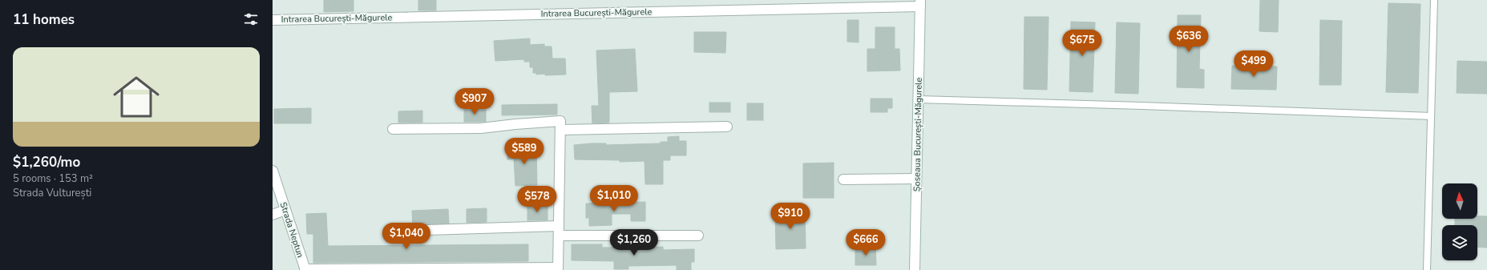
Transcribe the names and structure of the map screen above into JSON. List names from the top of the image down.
{
  "streets": {
    "street": ["Intrarea București-Măgurele", "Șoseaua București-Măgurele", "Strada Neptun"]
  },
  "crossings": [
    ["Intrarea București-Măgurele", "Șoseaua București-Măgurele"]
  ],
  "north": "top",
  "page": {
    "heading": "11 homes",
    "price": [
      "$636",
      "$675",
      "$499",
      "$907",
      "$589",
      "$1,010",
      "$578",
      "$910",
      "$1,040",
      "$1,260",
      "$666"
    ],
    "list": [
      {
        "name": "$1,260/mo",
        "note": "5 rooms · 153 m² · Strada Vulturești"
      }
    ]
  }
}
